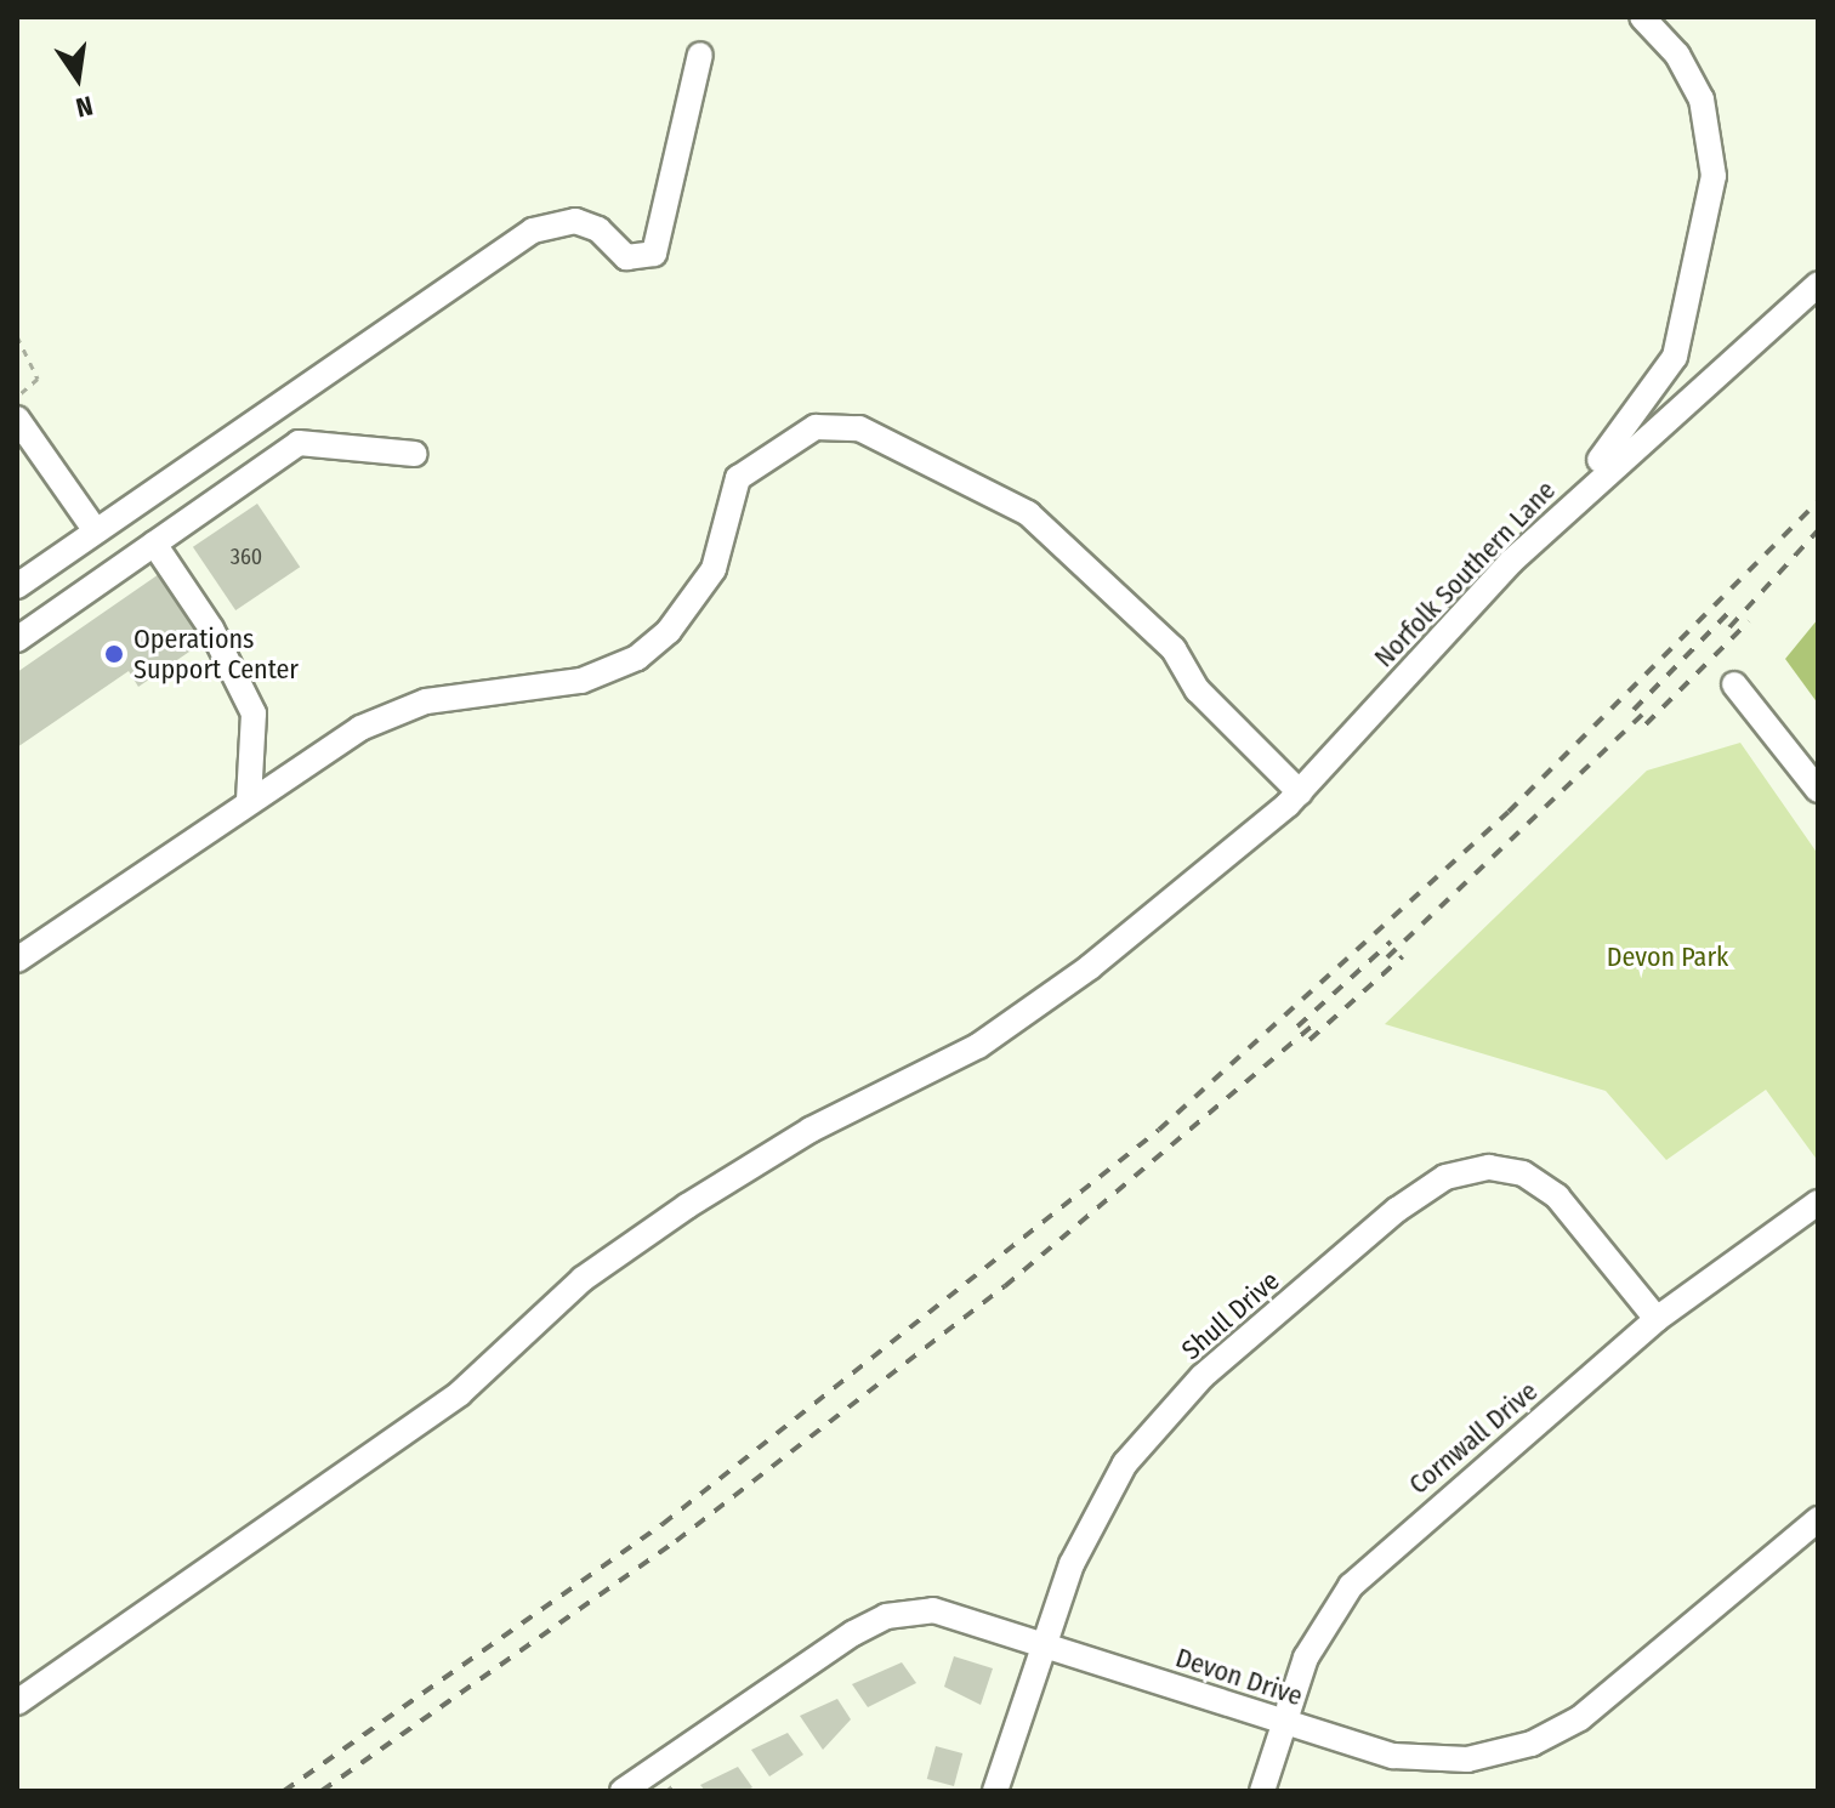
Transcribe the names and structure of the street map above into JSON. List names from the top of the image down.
{
  "streets": {
    "street": [
      "Norfolk Southern Lane",
      "Shull Drive",
      "Cornwall Drive",
      "Devon Drive"
    ]
  },
  "crossings": [
    ["Shull Drive", "Cornwall Drive"],
    ["Shull Drive", "Devon Drive"],
    ["Cornwall Drive", "Devon Drive"]
  ],
  "parks": ["Devon Park"],
  "places": ["Operations Support Center"],
  "house_numbers": ["360"],
  "north": "bottom"
}
